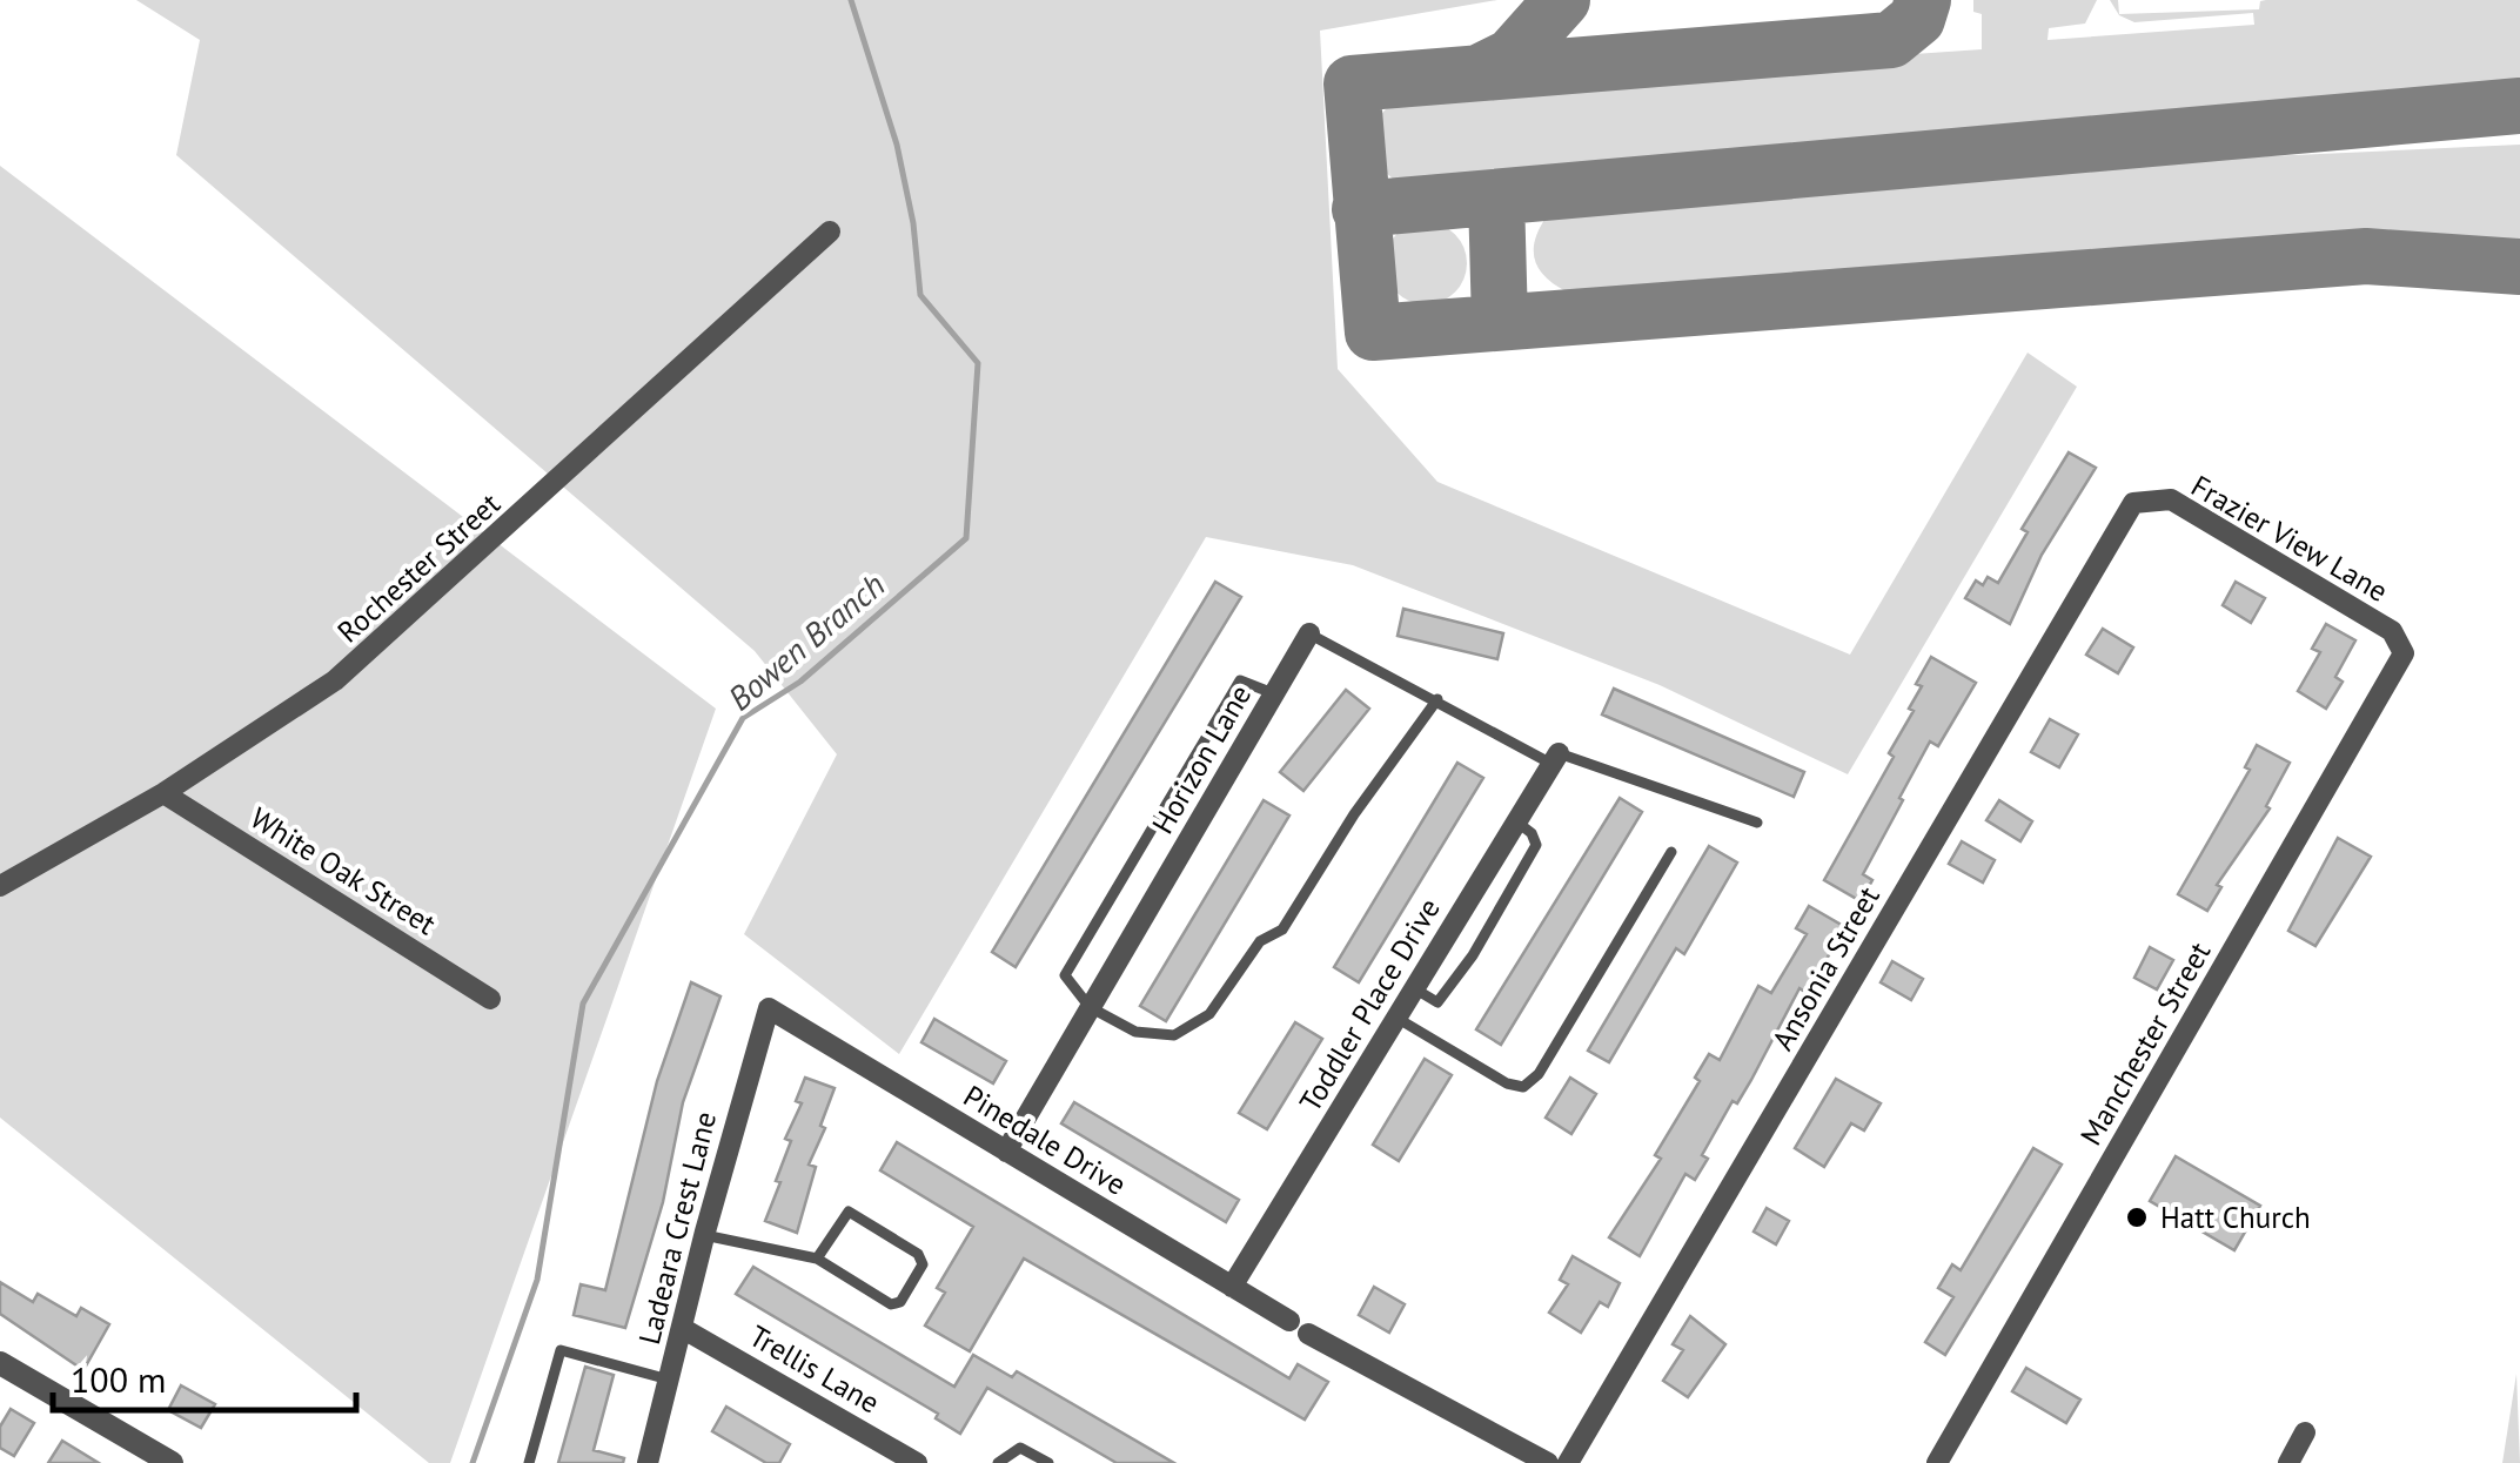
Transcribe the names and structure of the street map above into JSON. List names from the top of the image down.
{
  "streets": {
    "street": [
      "Frazier View Lane",
      "Rochester Street",
      "Horizon Lane",
      "White Oak Street",
      "Ansonia Street",
      "Toddler Place Drive",
      "Manchester Street",
      "Pinedale Drive",
      "Ladeara Crest Lane",
      "Trellis Lane"
    ]
  },
  "crossings": [
    ["Frazier View Lane", "Ansonia Street"],
    ["Frazier View Lane", "Manchester Street"],
    ["Rochester Street", "White Oak Street"],
    ["Horizon Lane", "Toddler Place Drive"],
    ["Horizon Lane", "Pinedale Drive"],
    ["Toddler Place Drive", "Pinedale Drive"],
    ["Pinedale Drive", "Ladeara Crest Lane"],
    ["Ladeara Crest Lane", "Trellis Lane"]
  ],
  "water": ["Bowen Branch"],
  "places": ["Hatt Church"],
  "scale_bar": "100 m"
}
